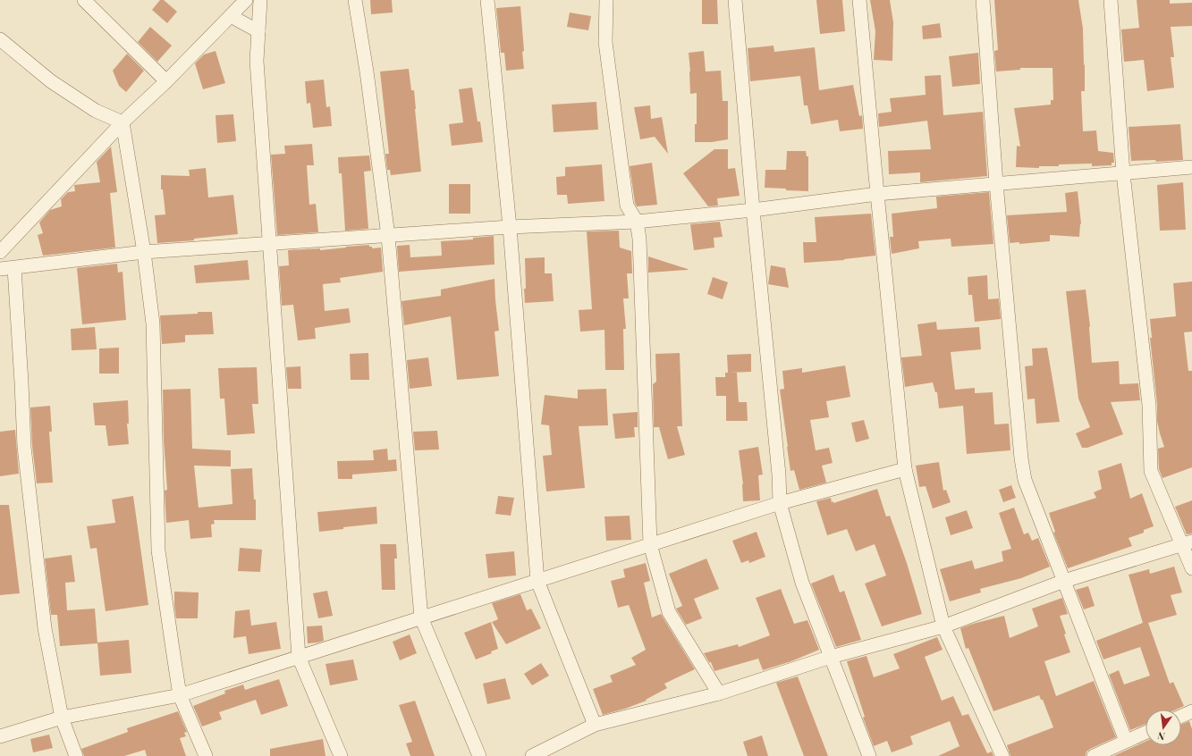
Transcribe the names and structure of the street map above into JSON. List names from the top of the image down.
{
  "north": "bottom"
}
